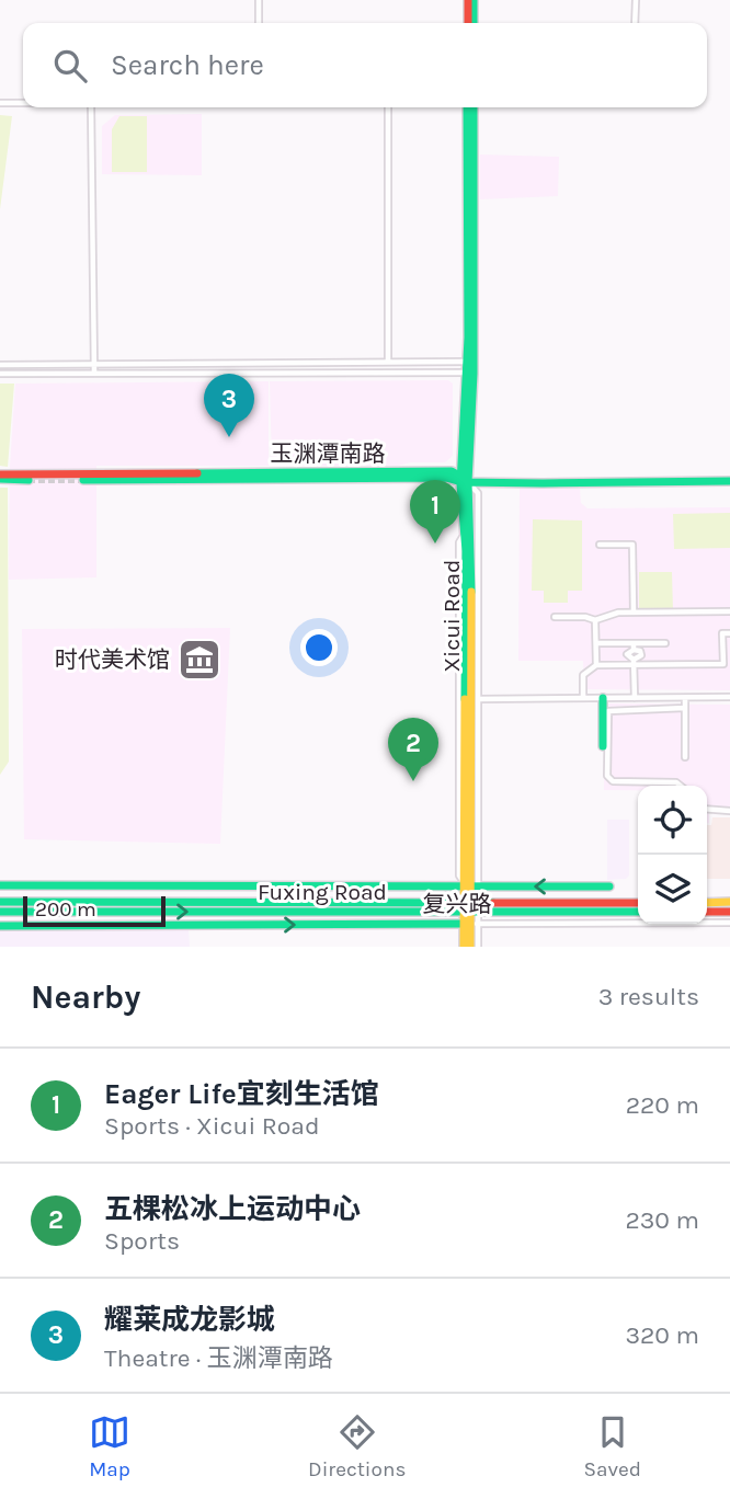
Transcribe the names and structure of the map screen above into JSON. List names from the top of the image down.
{
  "streets": {
    "main road": [
      "玉渊潭南路",
      "Xicui Road",
      "Fuxing Road",
      "复兴路"
    ]
  },
  "crossings": [
    ["玉渊潭南路", "Xicui Road"],
    ["Xicui Road", "Fuxing Road"],
    ["Xicui Road", "复兴路"]
  ],
  "places": {
    "museum": ["时代美术馆"]
  },
  "scale_bar": "200 m",
  "page": {
    "search": "Search here",
    "pins": ["3", "1", "2"],
    "scale": "200 m",
    "heading": ["Nearby", "3 results"],
    "list": [
      {
        "mark": "1",
        "name": "Eager Life宜刻生活馆",
        "note": "Sports · Xicui Road",
        "value": "220 m"
      },
      {
        "mark": "2",
        "name": "五棵松冰上运动中心",
        "note": "Sports",
        "value": "230 m"
      },
      {
        "mark": "3",
        "name": "耀莱成龙影城",
        "note": "Theatre · 玉渊潭南路",
        "value": "320 m"
      }
    ],
    "nav": ["Map", "Directions", "Saved"]
  }
}
